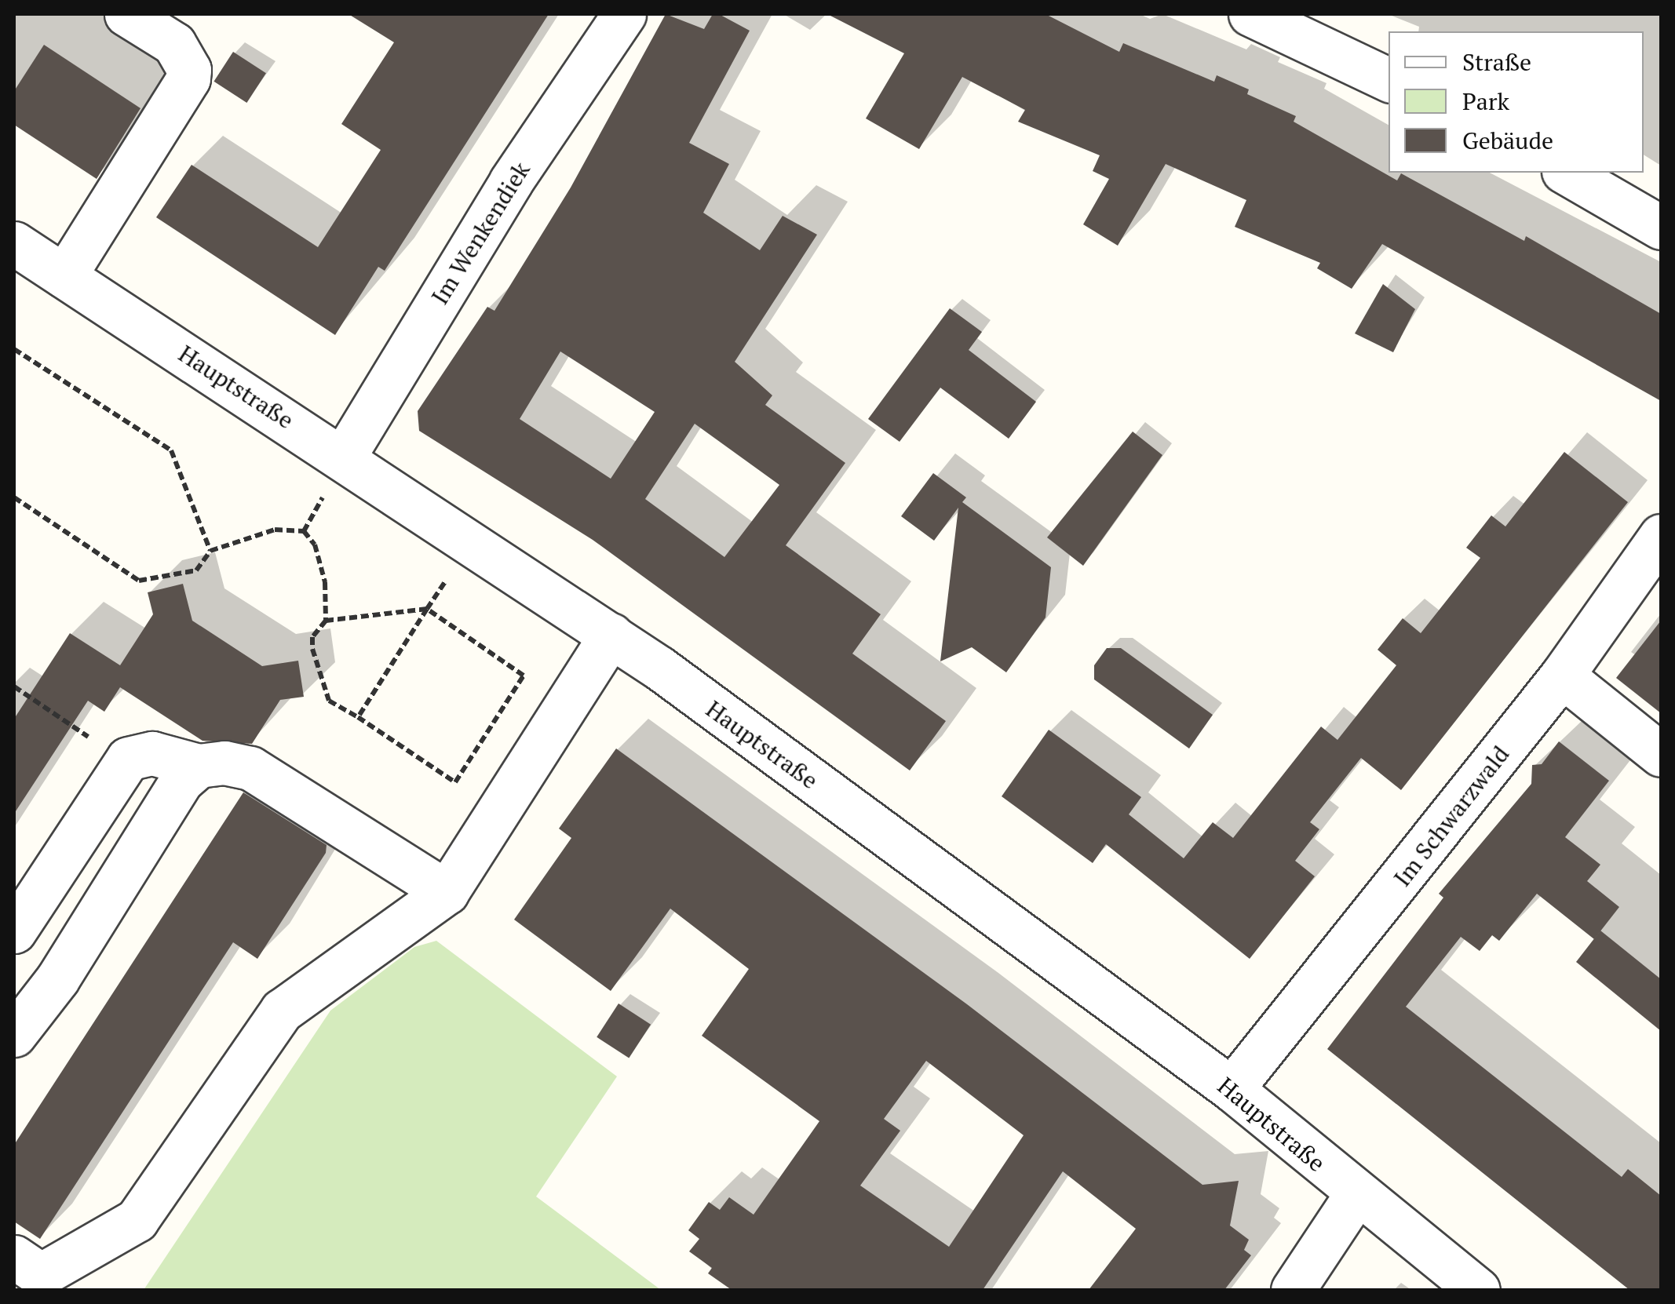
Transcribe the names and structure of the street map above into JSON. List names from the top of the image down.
{
  "streets": {
    "street": ["Im Wenkendiek", "Hauptstraße", "Im Schwarzwald"]
  },
  "crossings": [
    ["Im Wenkendiek", "Hauptstraße"],
    ["Hauptstraße", "Im Schwarzwald"]
  ],
  "legend": ["Straße", "Park", "Gebäude"]
}
